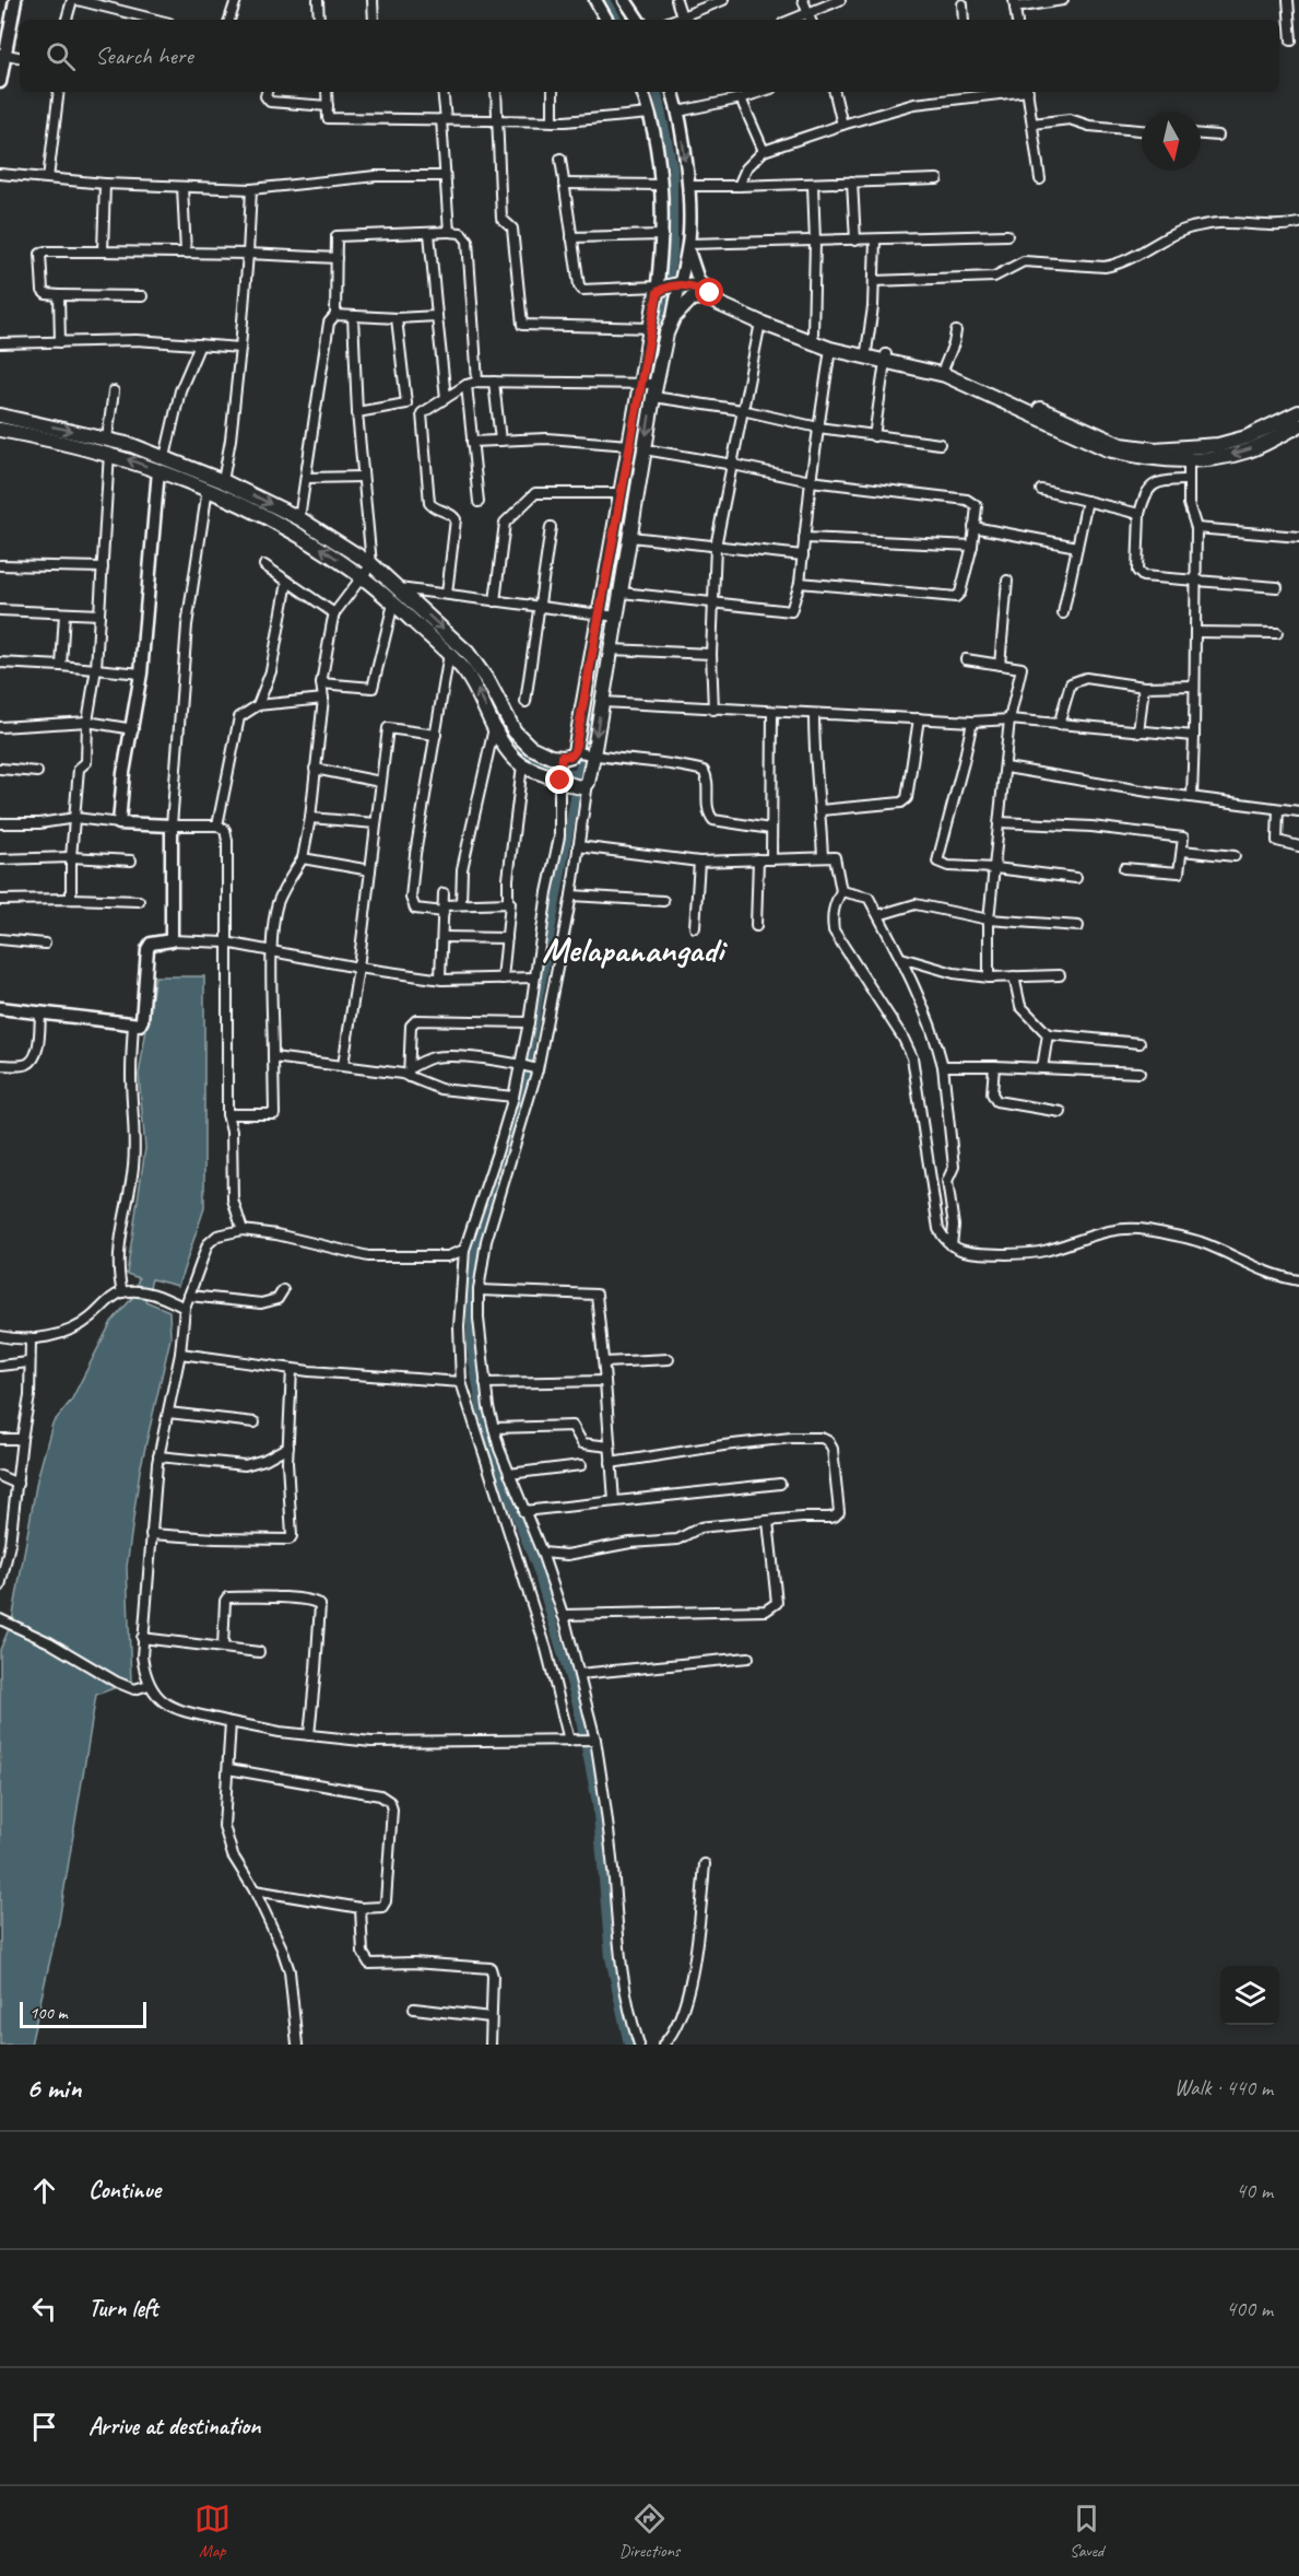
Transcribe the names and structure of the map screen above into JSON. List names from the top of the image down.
{
  "districts": ["Melapanangadi"],
  "scale_bar": "100 m",
  "north": "bottom",
  "page": {
    "search": "Search here",
    "scale": "100 m",
    "heading": ["6 min", "Walk · 440 m"],
    "list": [
      ["Continue", "40 m"],
      ["Turn left", "400 m"],
      "Arrive at destination"
    ],
    "nav": ["Map", "Directions", "Saved"]
  }
}
